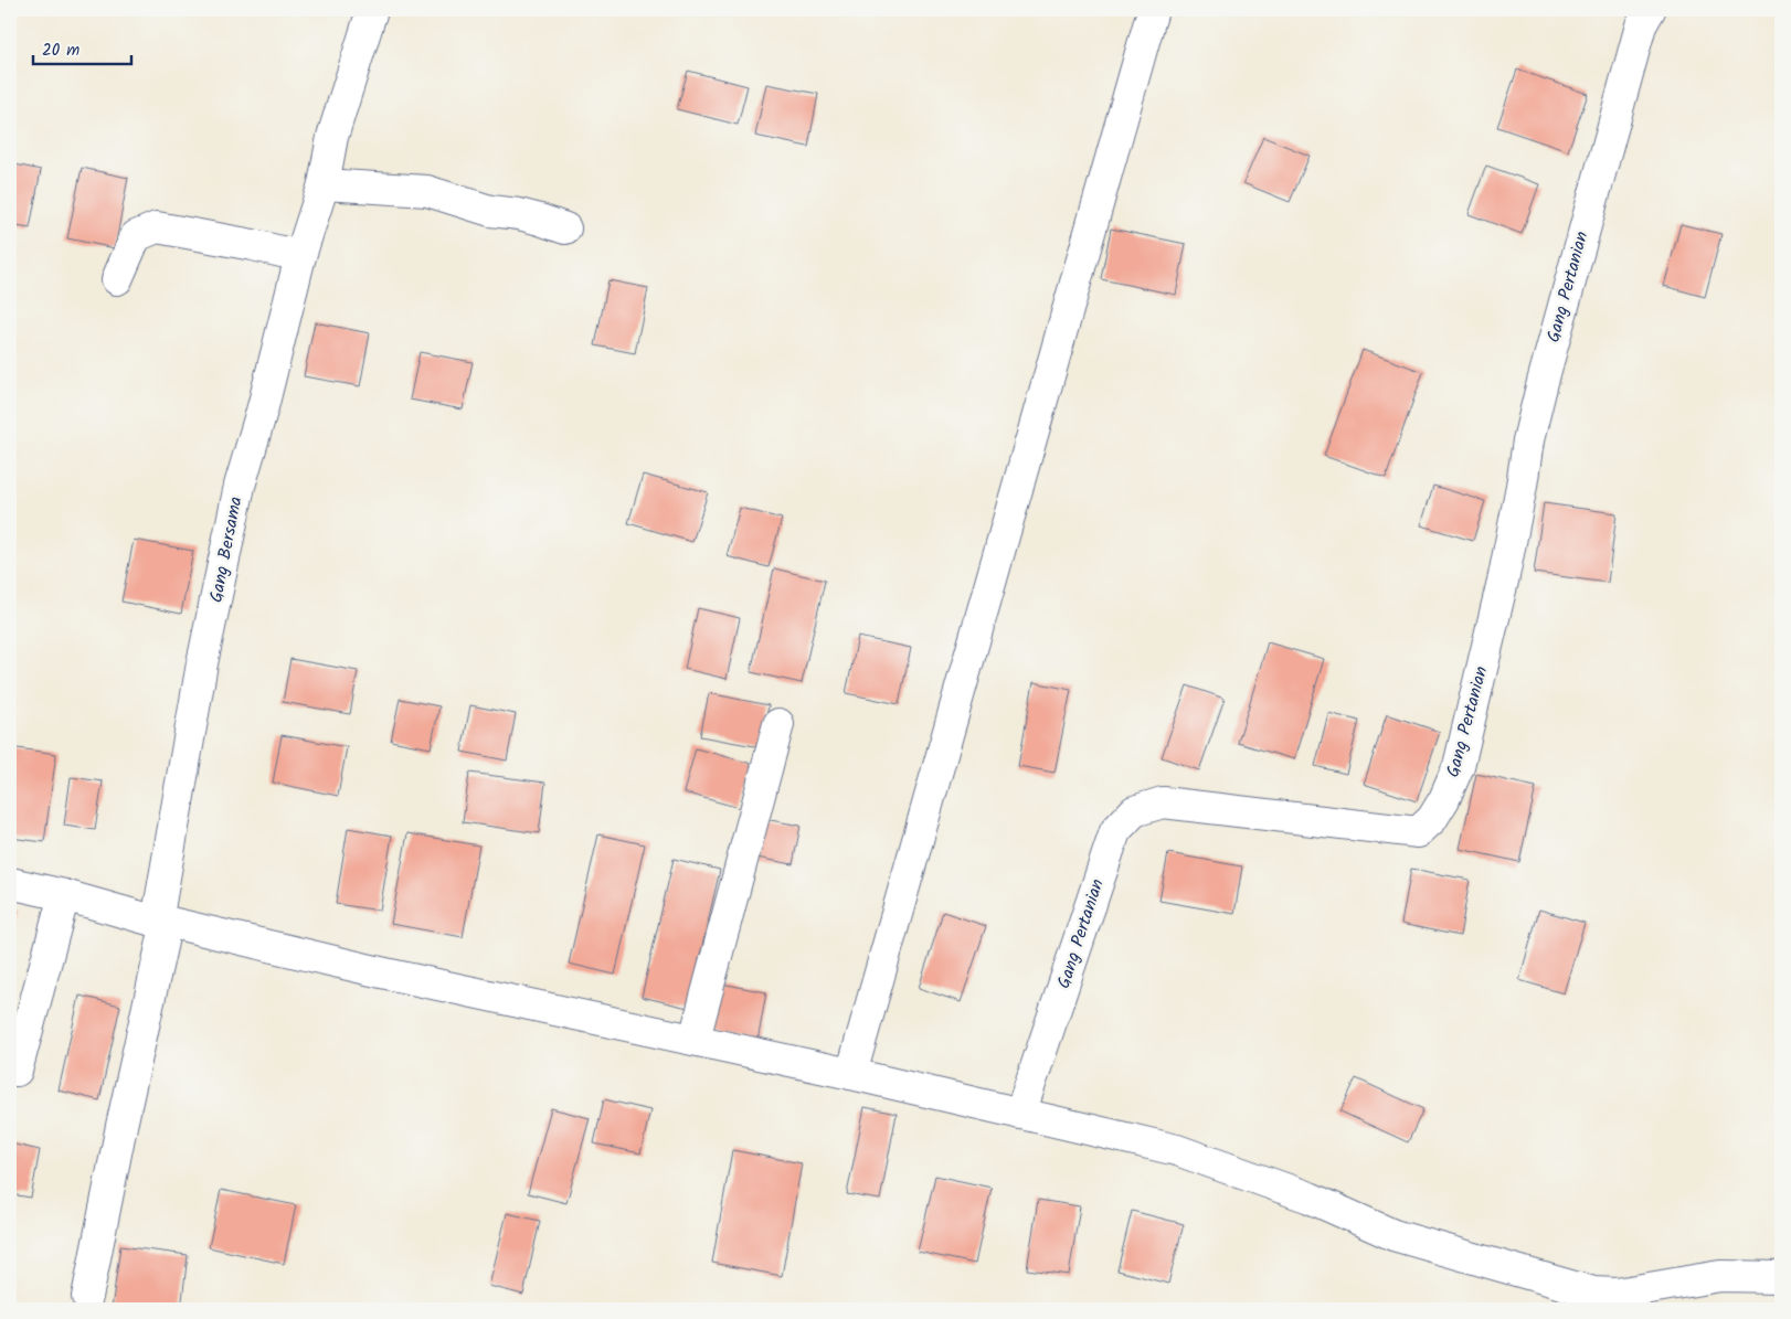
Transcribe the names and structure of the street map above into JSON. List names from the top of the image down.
{
  "streets": {
    "street": ["Gang Pertanian", "Gang Bersama"]
  },
  "scale_bar": "20 m"
}
